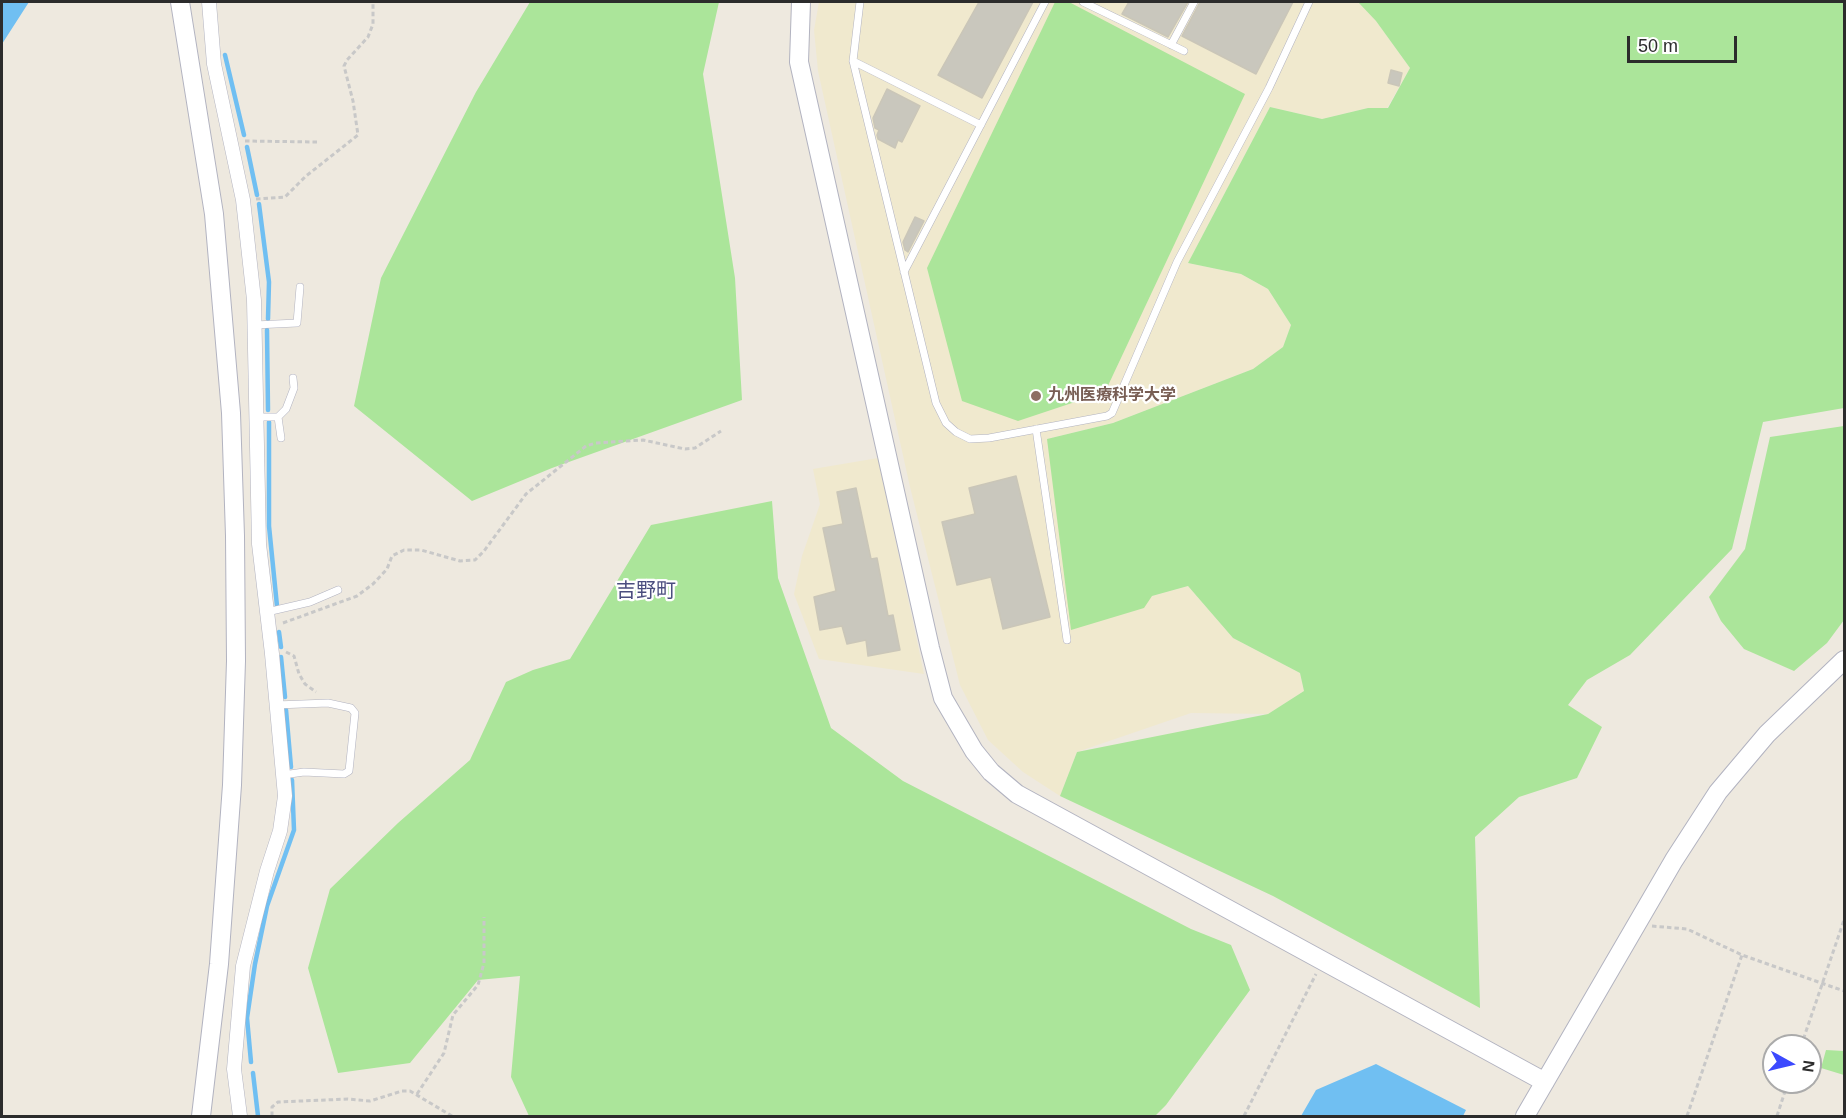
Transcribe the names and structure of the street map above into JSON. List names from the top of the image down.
{
  "districts": ["吉野町"],
  "places": ["九州医療科学大学"],
  "scale_bar": "50 m",
  "north": "right"
}
